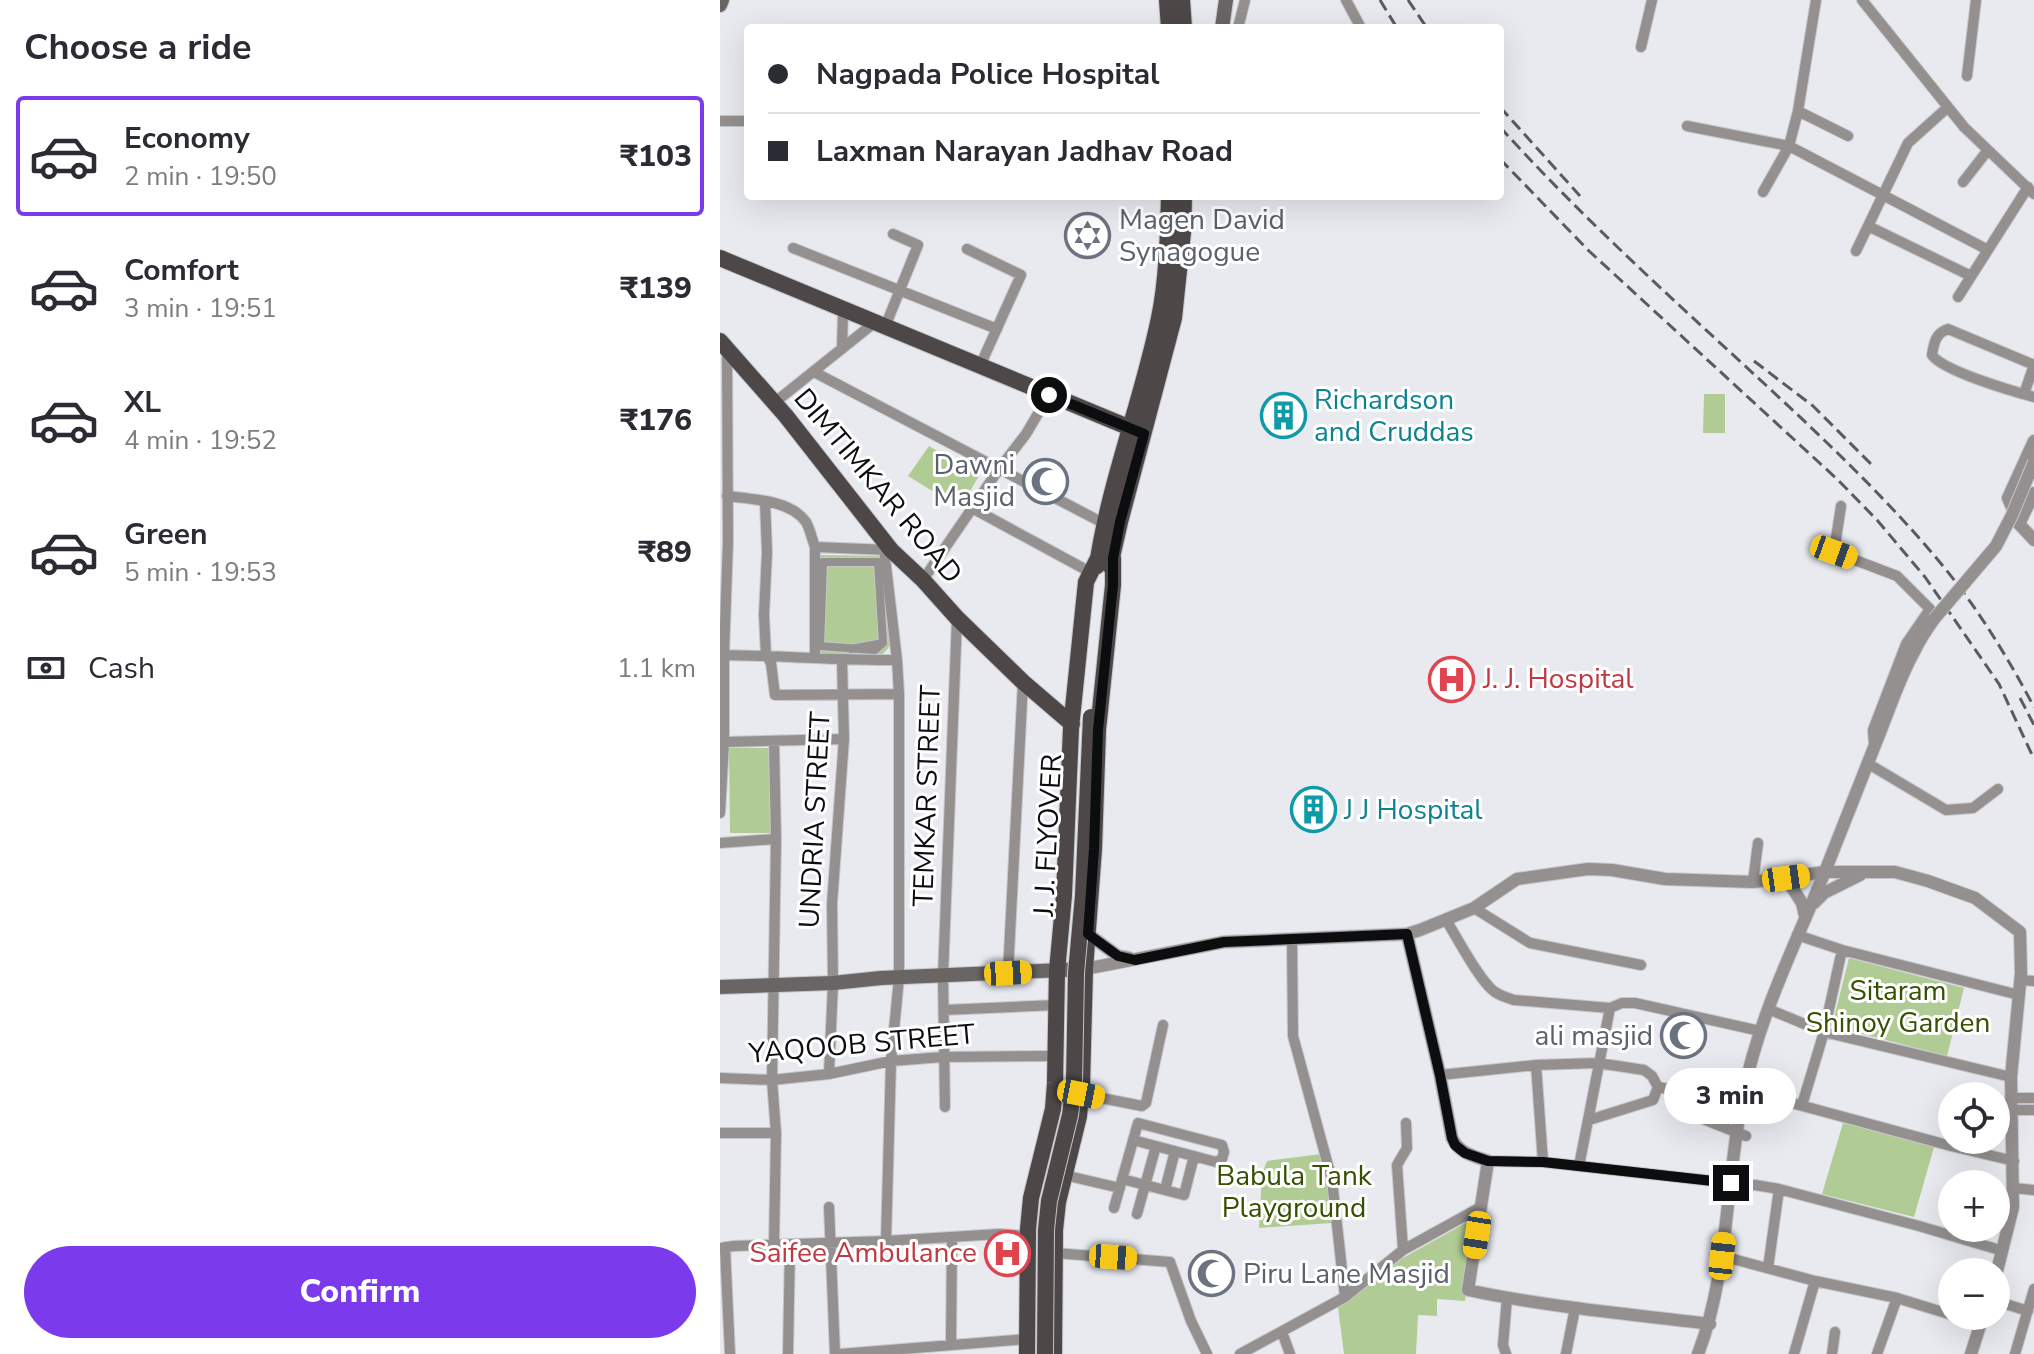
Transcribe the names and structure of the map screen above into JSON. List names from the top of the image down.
{
  "streets": {
    "main road": ["DIMTIMKAR ROAD", "J. J. FLYOVER"],
    "street": ["TEMKAR STREET", "UNDRIA STREET", "YAQOOB STREET"]
  },
  "crossings": [
    ["DIMTIMKAR ROAD", "TEMKAR STREET"],
    ["DIMTIMKAR ROAD", "J. J. FLYOVER"],
    ["TEMKAR STREET", "YAQOOB STREET"],
    ["UNDRIA STREET", "YAQOOB STREET"]
  ],
  "parks": ["Sitaram Shinoy Garden", "Babula Tank Playground"],
  "places": {
    "synagogue": ["Magen David Synagogue"],
    "building": ["Richardson and Cruddas", "J J Hospital"],
    "mosque": ["Dawni Masjid", "ali masjid", "Piru Lane Masjid"],
    "hospital": ["J. J. Hospital", "Saifee Ambulance"]
  },
  "page": {
    "heading": "Choose a ride",
    "banner": ["Nagpada Police Hospital", "Laxman Narayan Jadhav Road"],
    "list": [
      {
        "name": "Economy",
        "note": "2 min · 19:50",
        "value": "₹103"
      },
      {
        "name": "Comfort",
        "note": "3 min · 19:51",
        "value": "₹139"
      },
      {
        "name": "XL",
        "note": "4 min · 19:52",
        "value": "₹176"
      },
      {
        "name": "Green",
        "note": "5 min · 19:53",
        "value": "₹89"
      }
    ],
    "pay": ["Cash", "1.1 km"],
    "bubble": "3 min",
    "map_buttons": ["+", "−"],
    "buttons": "Confirm"
  }
}
